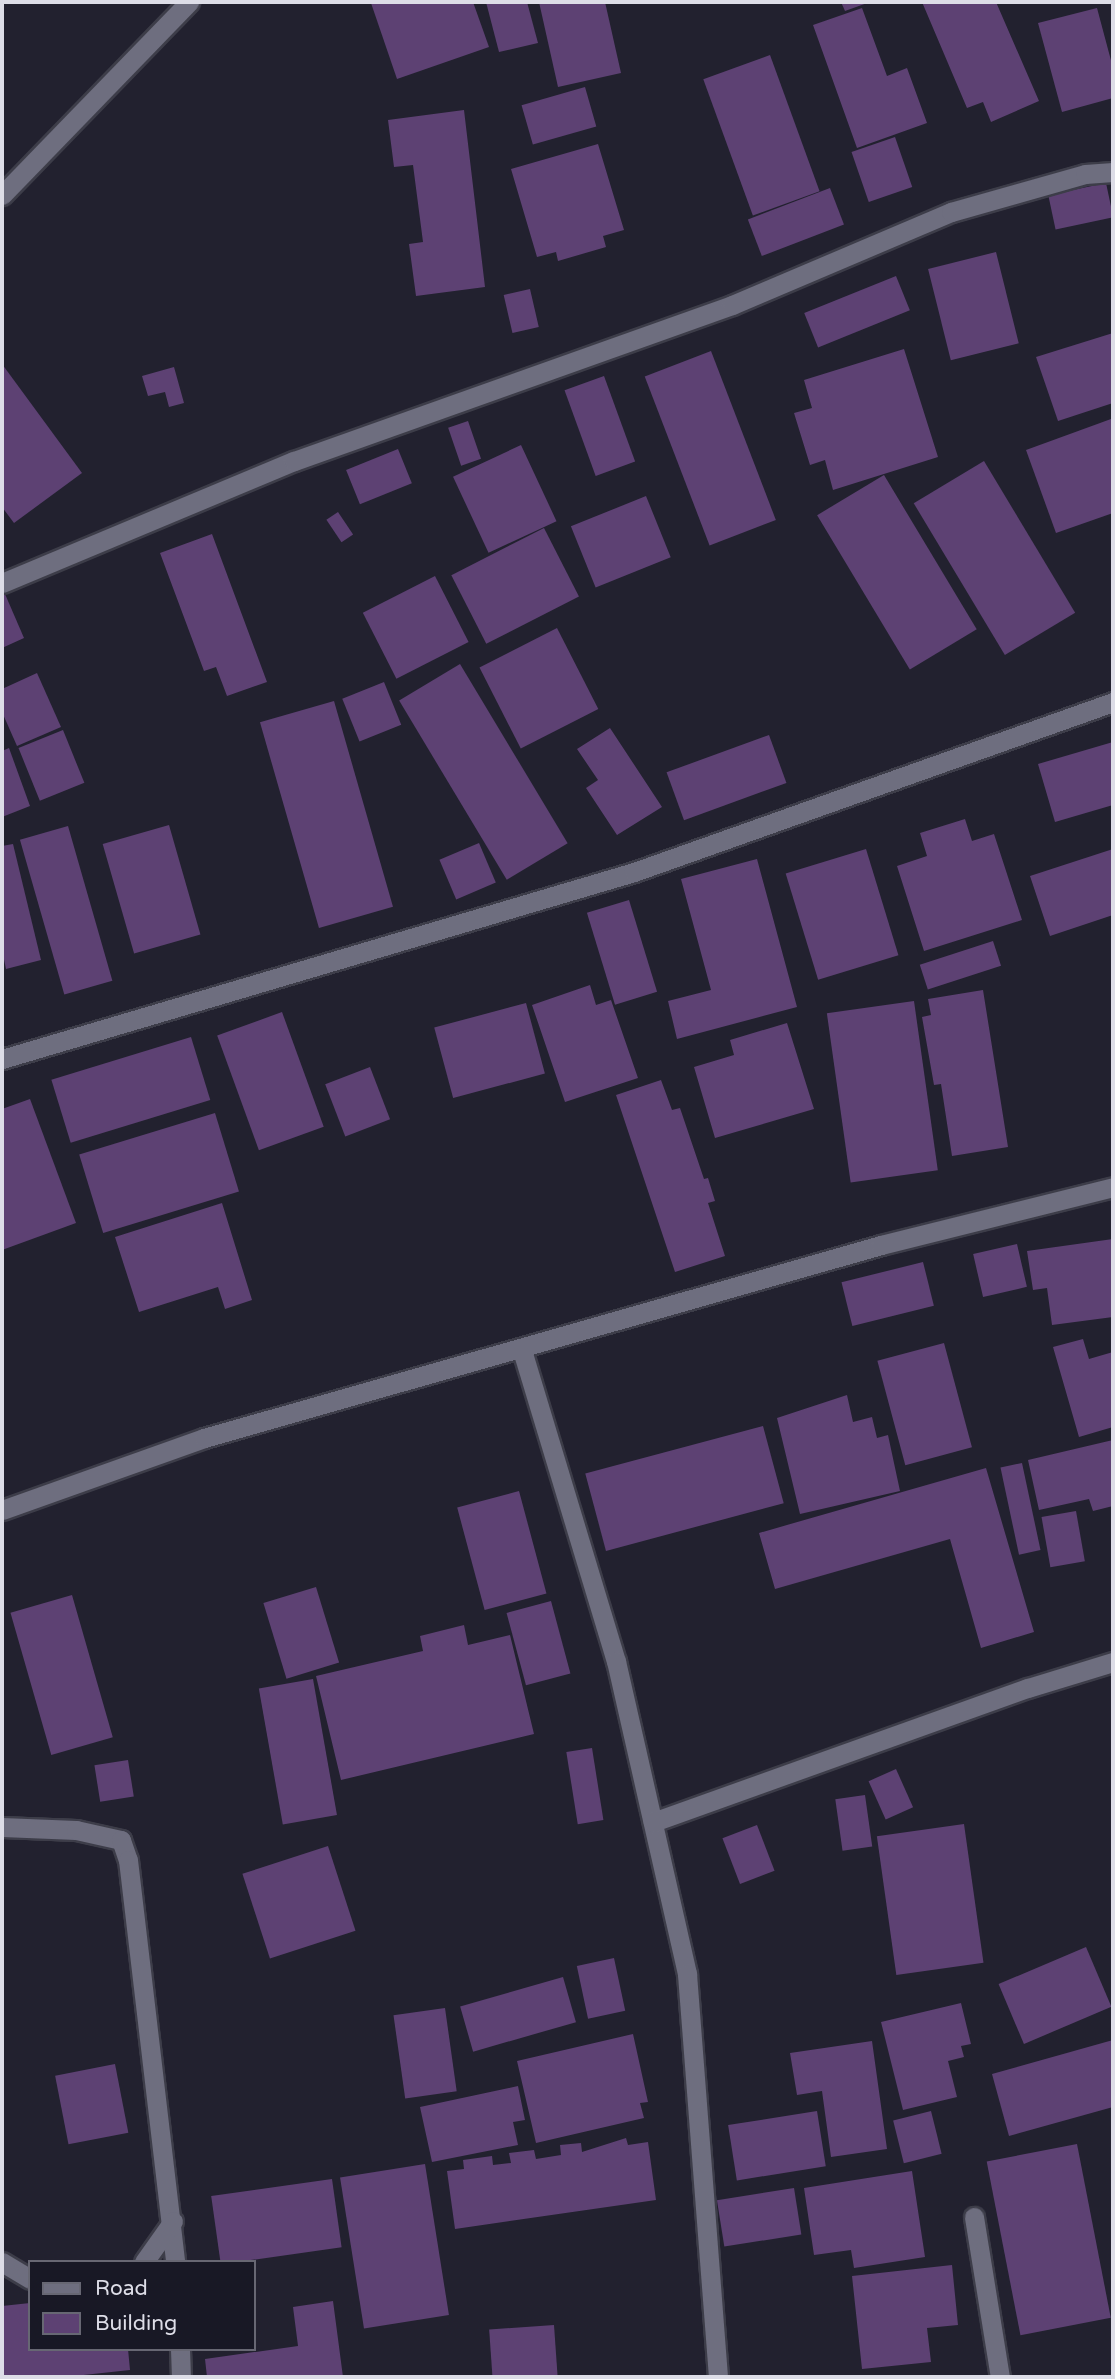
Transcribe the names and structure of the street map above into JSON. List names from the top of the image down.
{
  "legend": ["Road", "Building"]
}
